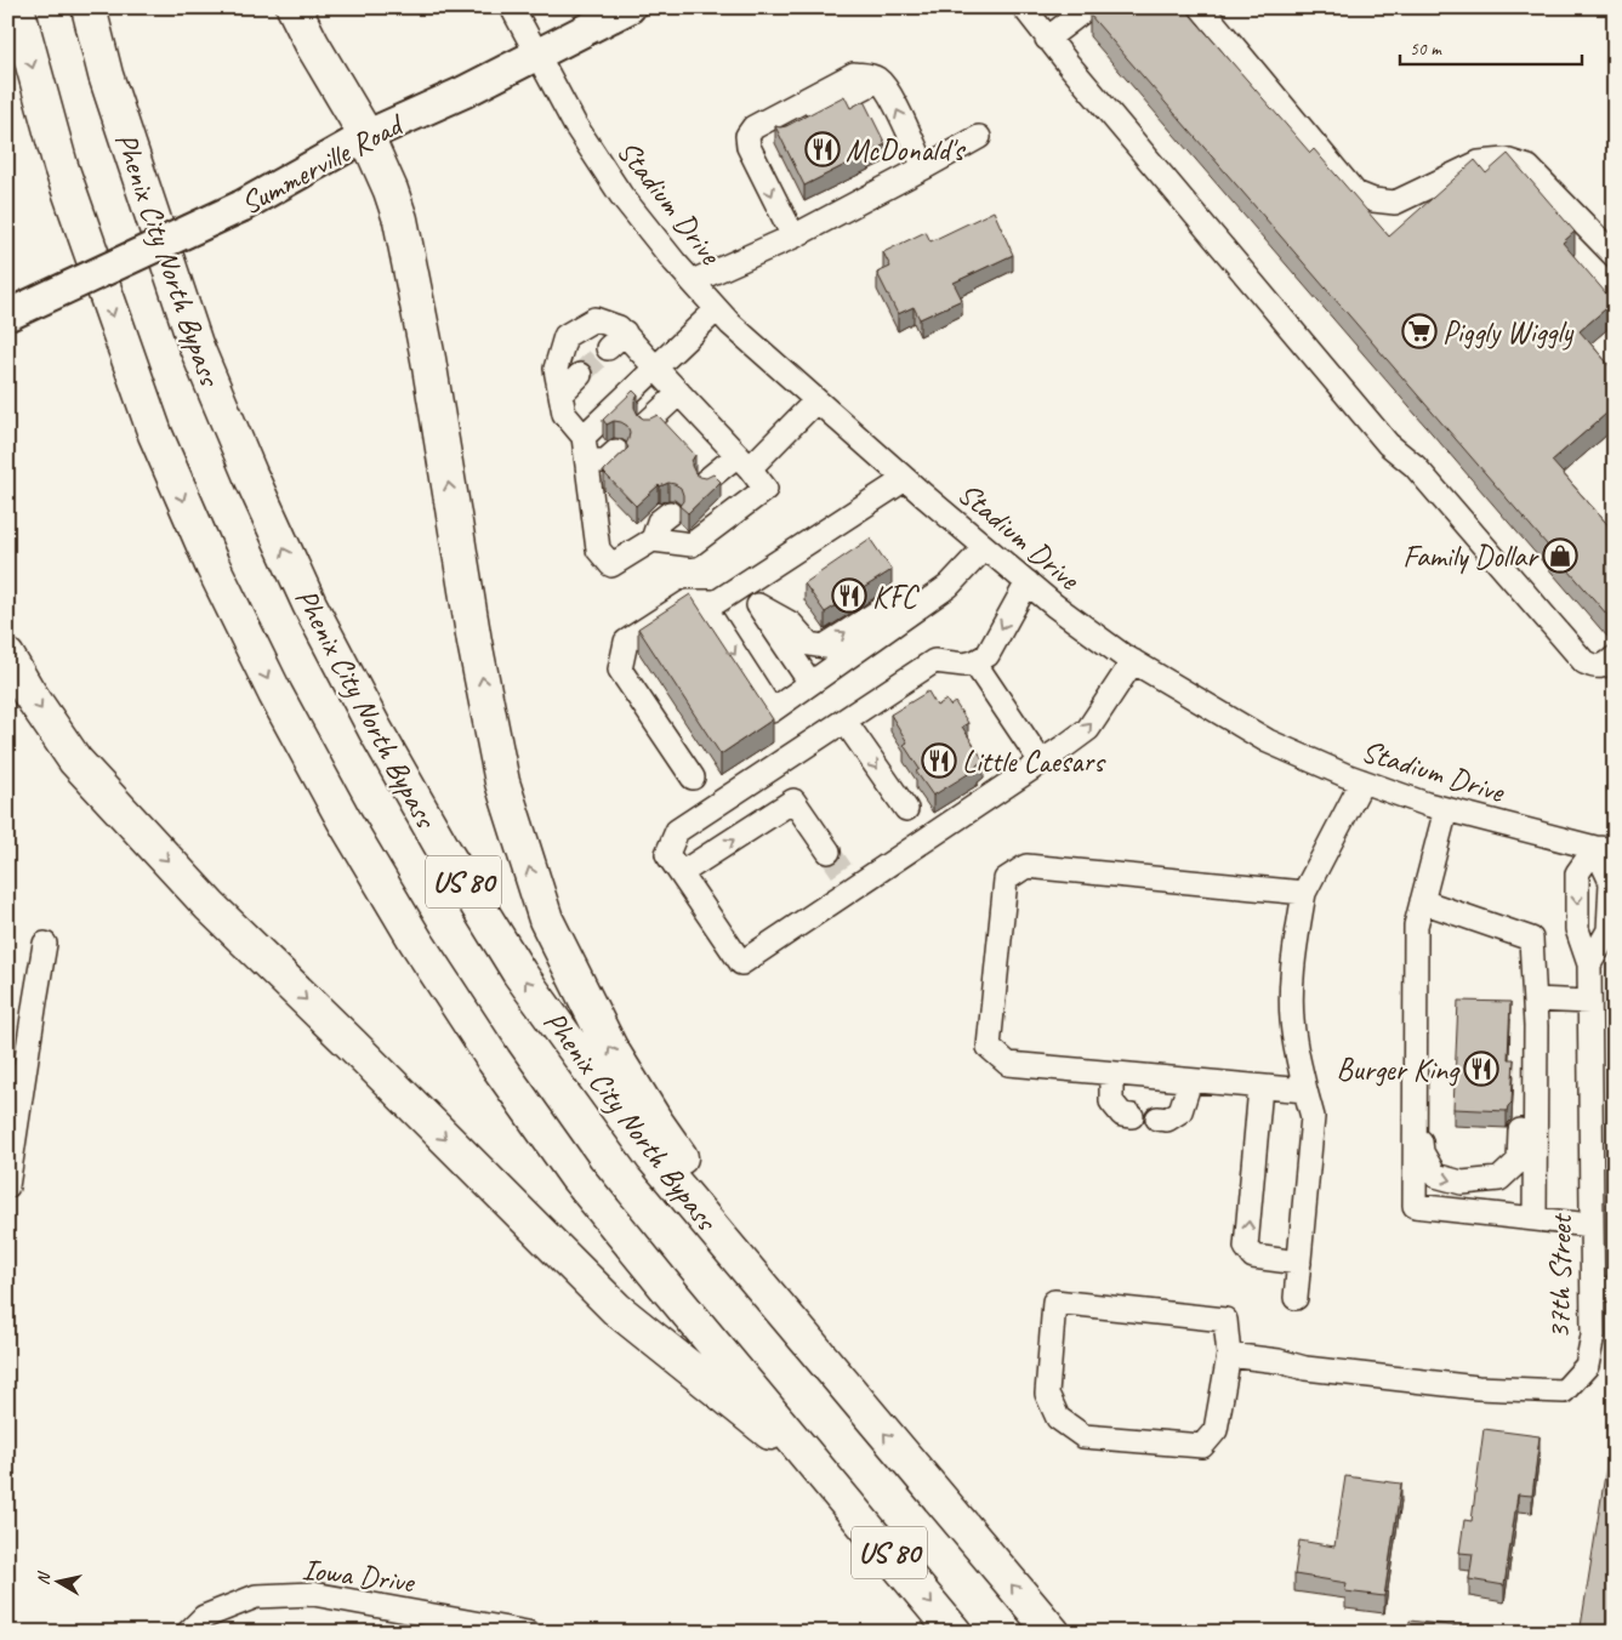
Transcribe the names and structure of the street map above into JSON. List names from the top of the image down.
{
  "streets": {
    "highway": ["Phenix City North Bypass", "US 80"],
    "main road": ["Summerville Road"],
    "street": ["Stadium Drive", "37th Street", "Iowa Drive"]
  },
  "crossings": [
    ["Summerville Road", "Stadium Drive"],
    ["Stadium Drive", "37th Street"]
  ],
  "places": {
    "restaurant": [
      "McDonald's",
      "KFC",
      "Little Caesars",
      "Burger King"
    ],
    "supermarket": ["Piggly Wiggly"],
    "shop": ["Family Dollar"]
  },
  "scale_bar": "50 m",
  "north": "left"
}
